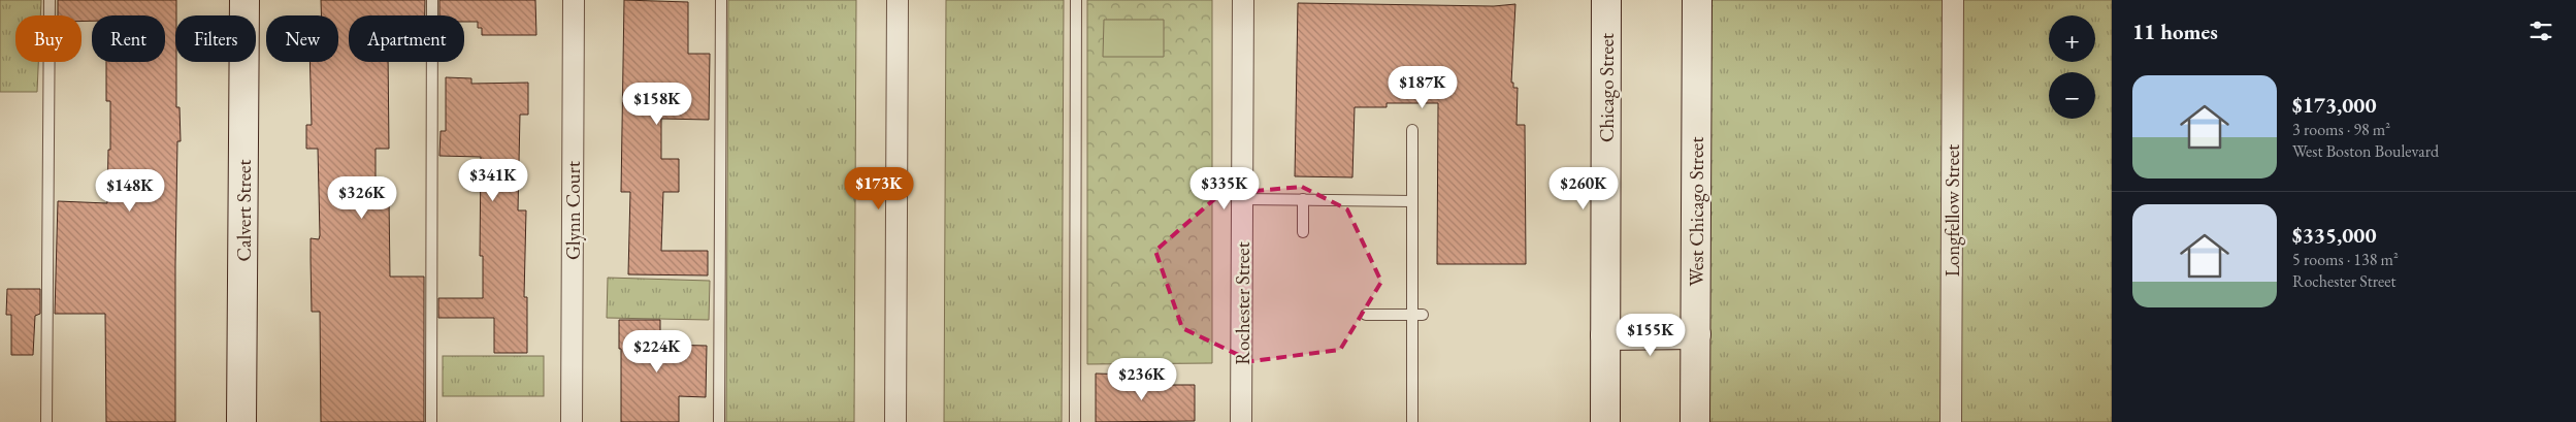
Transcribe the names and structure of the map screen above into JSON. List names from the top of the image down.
{
  "streets": {
    "street": [
      "Chicago Street",
      "Calvert Street",
      "Glynn Court",
      "Longfellow Street",
      "West Chicago Street",
      "Rochester Street"
    ]
  },
  "page": {
    "heading": "11 homes",
    "map_buttons": ["+", "−"],
    "chip": [
      "Buy",
      "Rent",
      "Filters",
      "New",
      "Apartment"
    ],
    "list": [
      {
        "name": "$173,000",
        "note": "3 rooms · 98 m² · West Boston Boulevard"
      },
      {
        "name": "$335,000",
        "note": "5 rooms · 138 m² · Rochester Street"
      }
    ],
    "price": [
      "$187K",
      "$158K",
      "$341K",
      "$173K",
      "$335K",
      "$260K",
      "$148K",
      "$326K",
      "$155K",
      "$224K",
      "$236K"
    ]
  }
}
